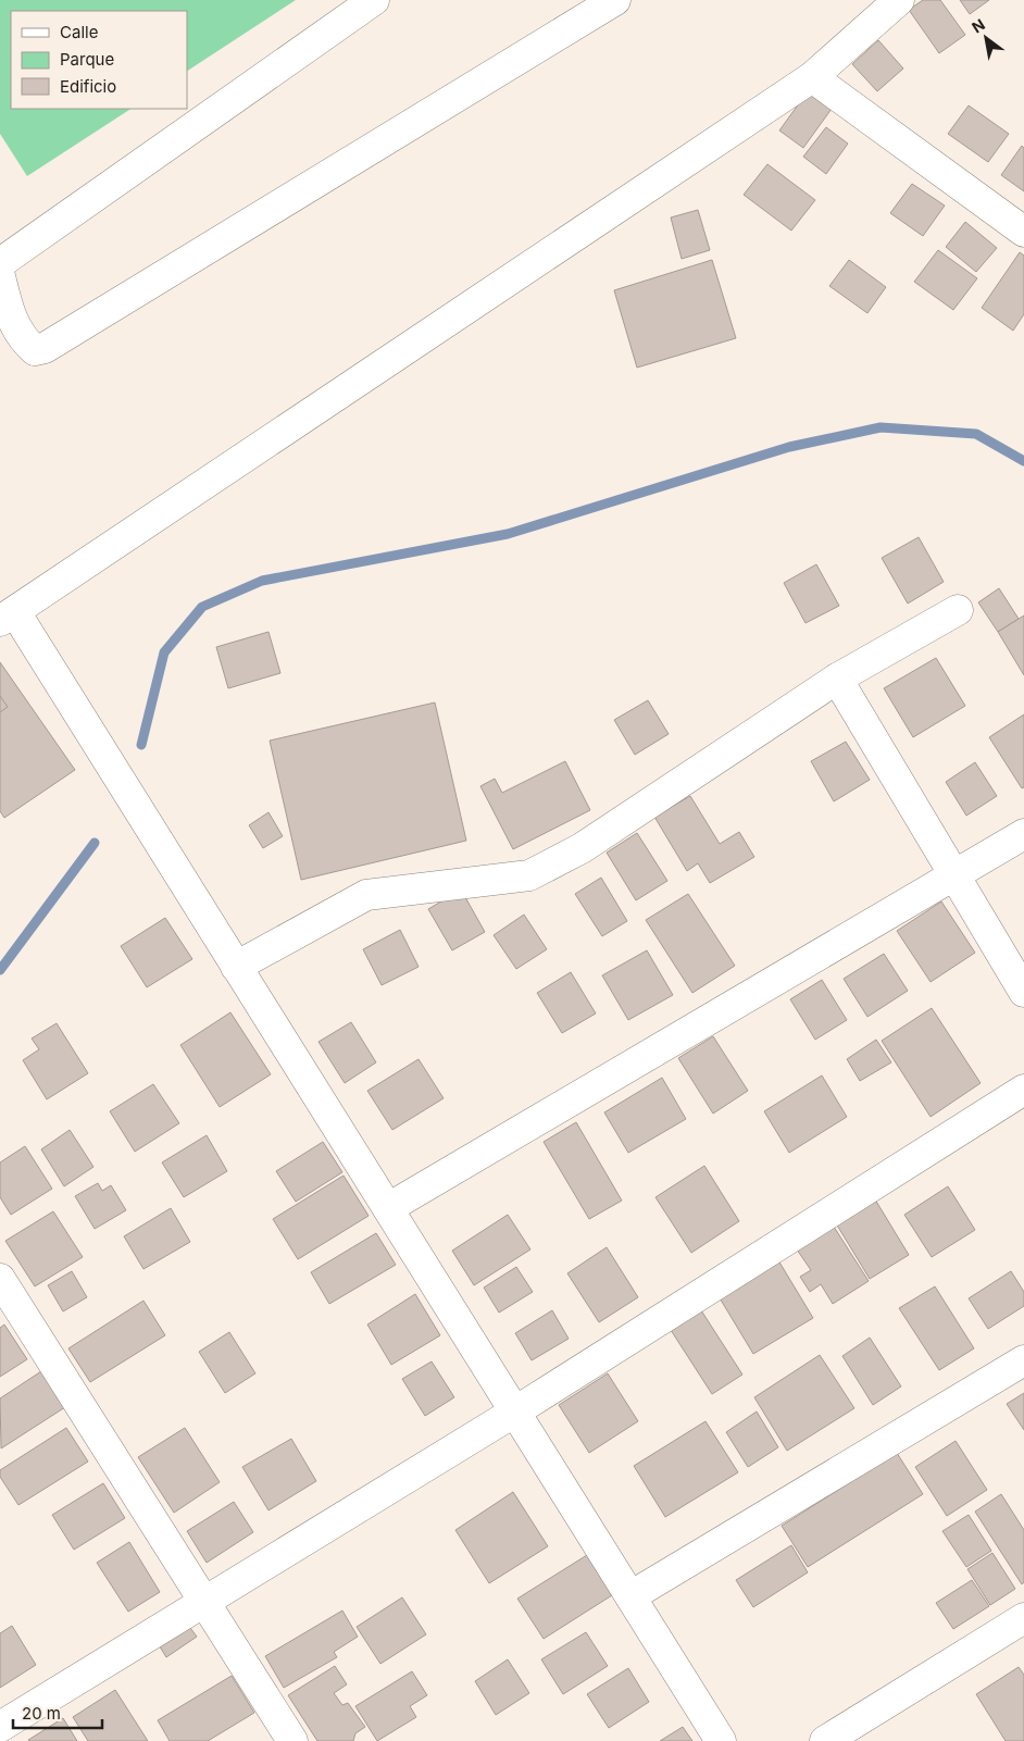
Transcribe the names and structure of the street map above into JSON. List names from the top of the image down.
{
  "legend": ["Calle", "Parque", "Edificio"],
  "scale_bar": "20 m",
  "north": "top left"
}
